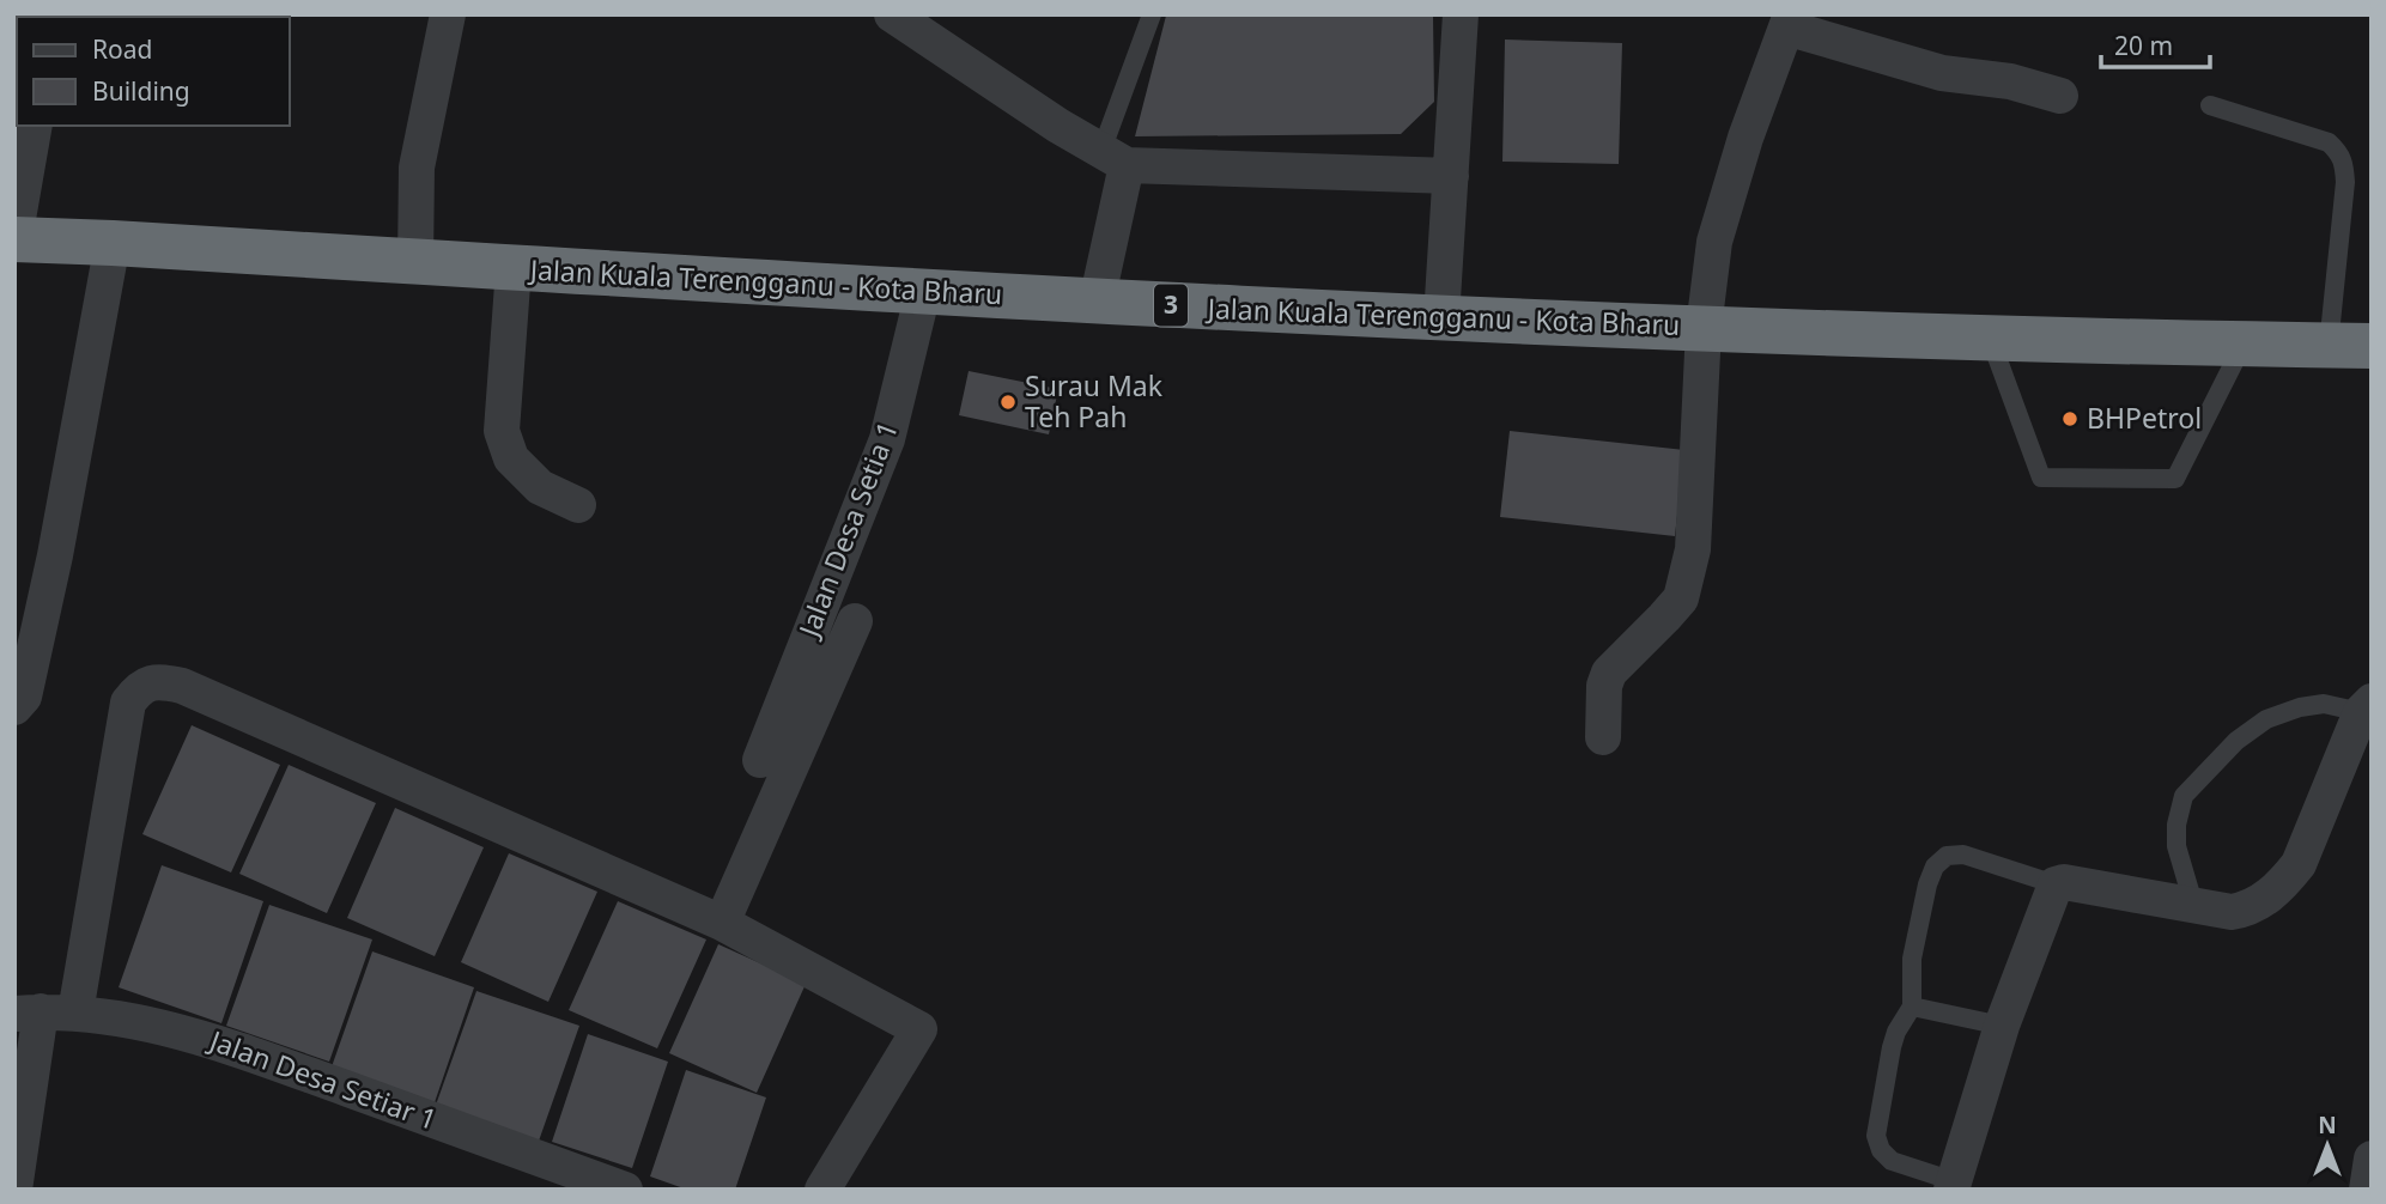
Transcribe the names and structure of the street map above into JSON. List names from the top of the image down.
{
  "streets": {
    "highway": ["Jalan Kuala Terengganu - Kota Bharu", "3"],
    "street": ["Jalan Desa Setia 1", "Jalan Desa Setiar 1"]
  },
  "crossings": [
    ["Jalan Kuala Terengganu - Kota Bharu", "Jalan Desa Setia 1"]
  ],
  "places": ["Surau Mak Teh Pah", "BHPetrol"],
  "legend": ["Road", "Building"],
  "scale_bar": "20 m",
  "north": "top"
}
